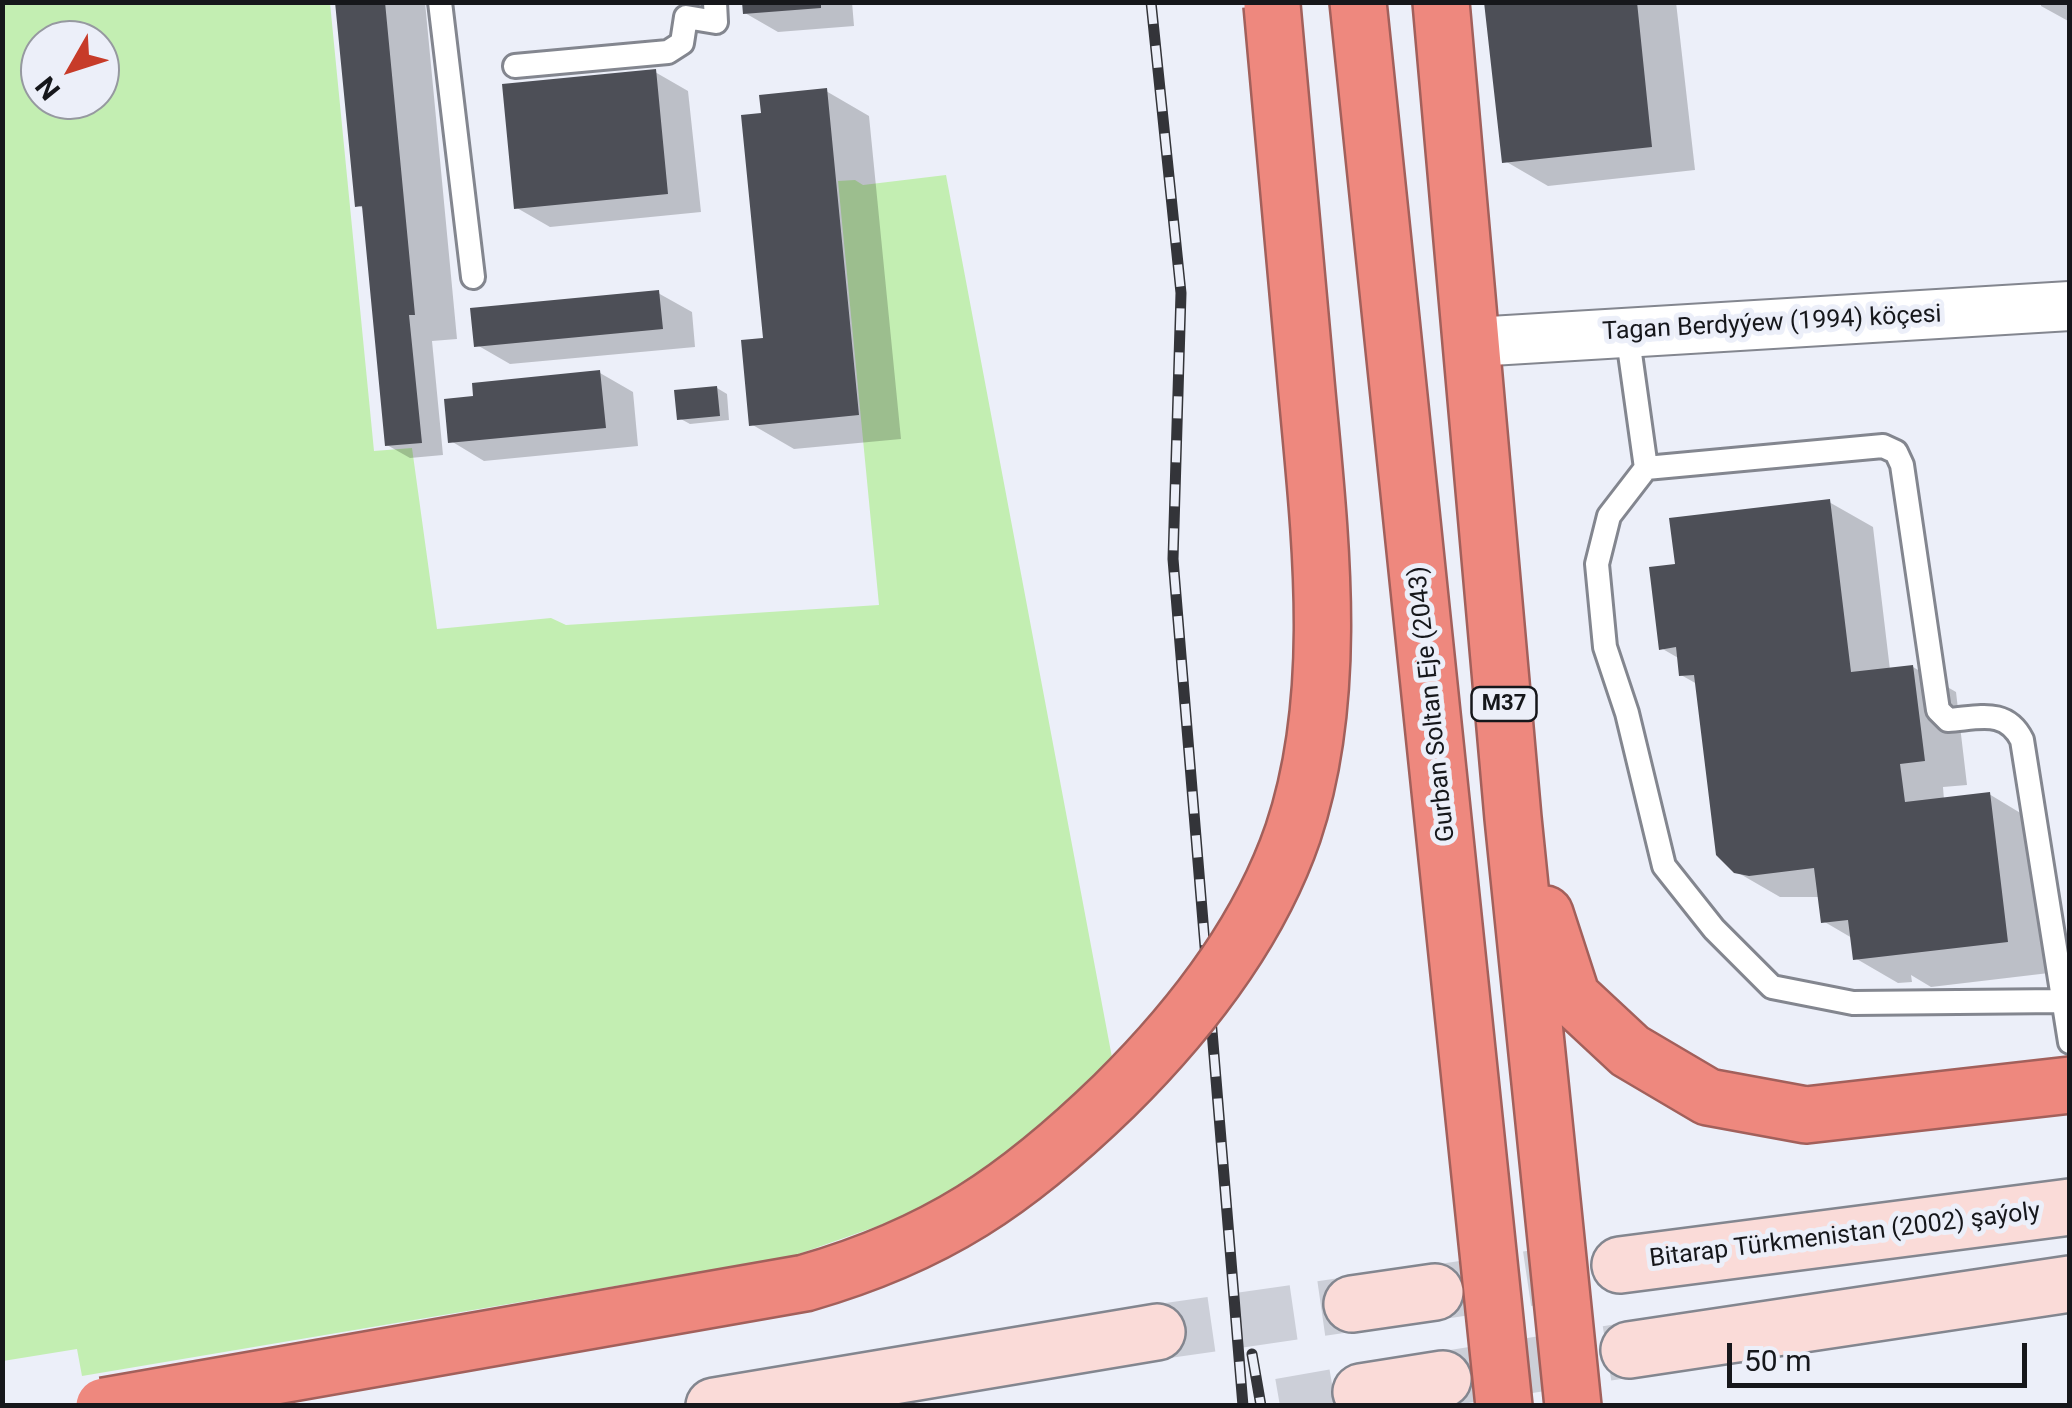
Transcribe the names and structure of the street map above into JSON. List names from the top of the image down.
{
  "streets": {
    "highway": ["Gurban Soltan Eje (2043)", "M37"],
    "main road": ["Bitarap Türkmenistan (2002) şaýoly"],
    "street": ["Tagan Berdyýew (1994) köçesi"]
  },
  "crossings": [
    ["Tagan Berdyýew (1994) köçesi", "M37"]
  ],
  "scale_bar": "50 m",
  "north": "bottom left"
}
